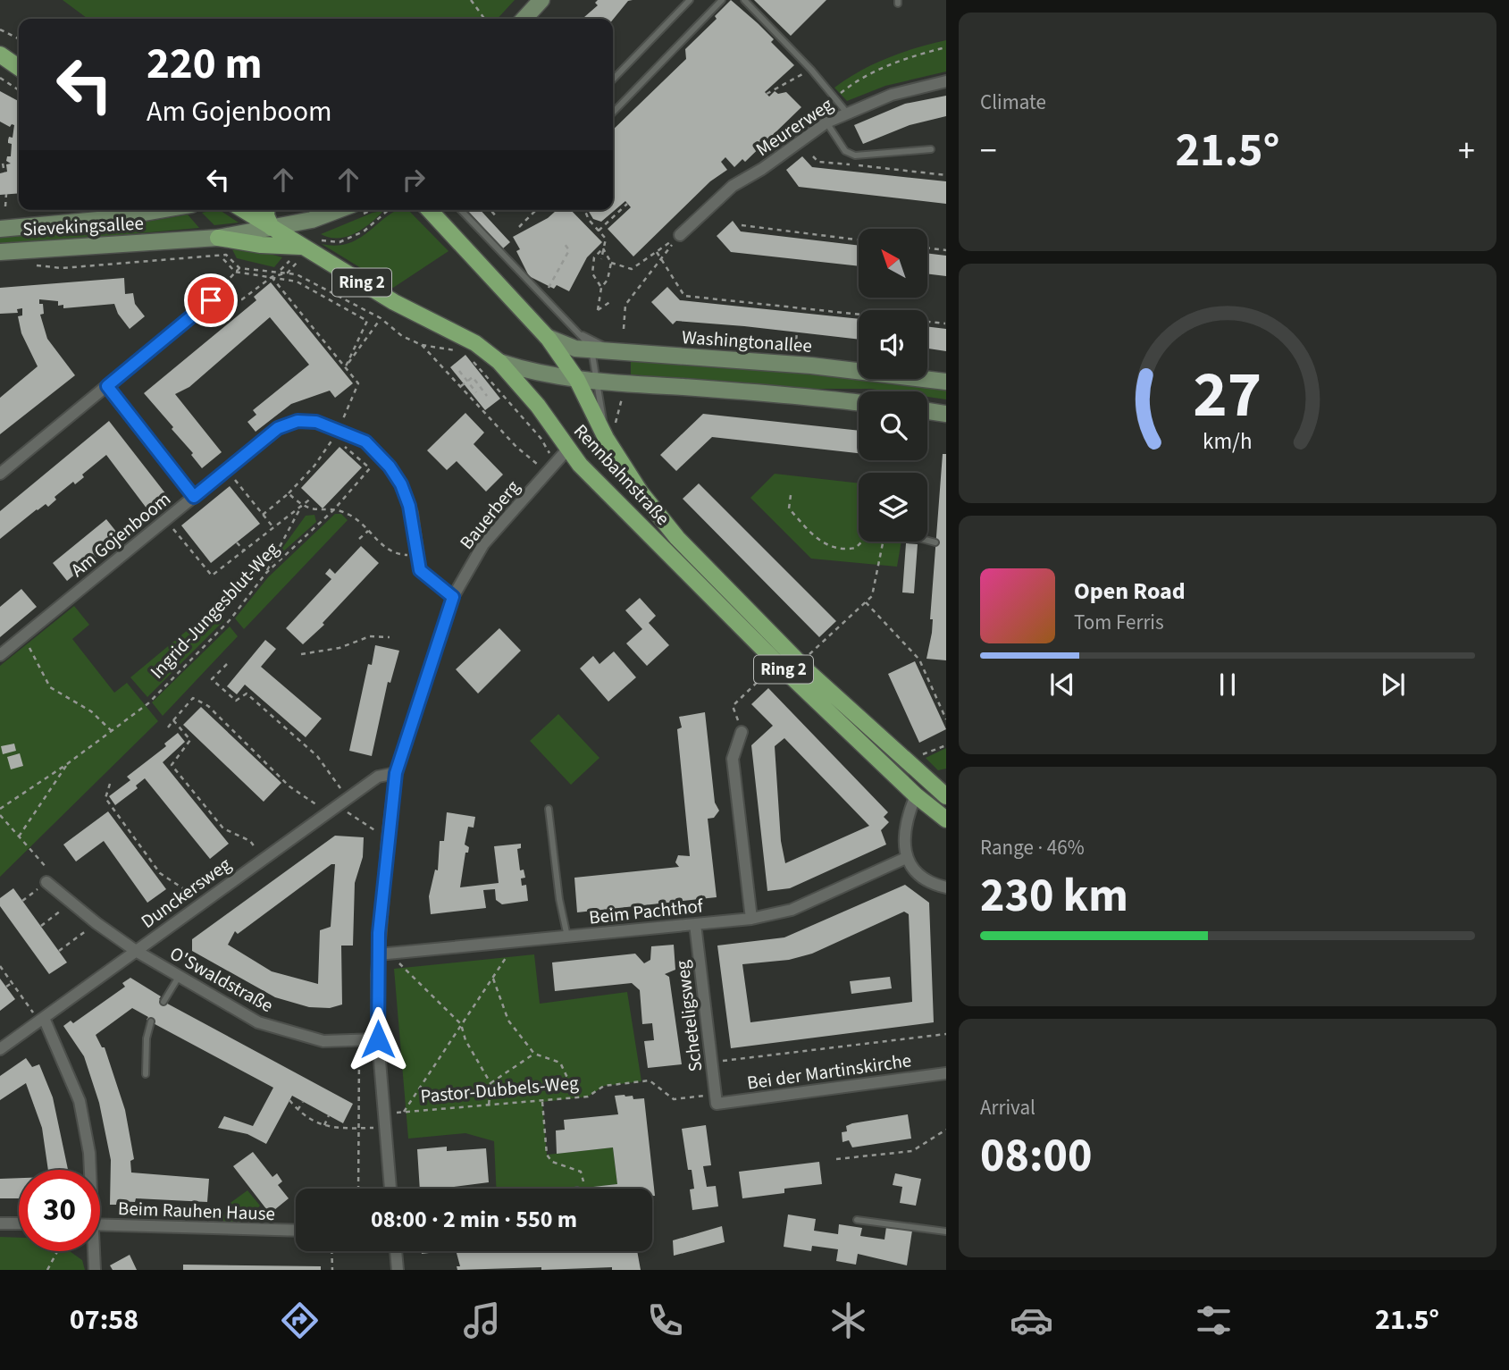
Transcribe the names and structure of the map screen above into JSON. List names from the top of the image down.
{
  "streets": {
    "main road": ["Ring 2", "Rennbahnstraße"],
    "street": [
      "Meurerweg",
      "Sievekingsallee",
      "Washingtonallee",
      "Bauerberg",
      "Am Gojenboom",
      "Dunckersweg",
      "Beim Pachthof",
      "O'Swaldstraße",
      "Scheteligsweg",
      "Bei der Martinskirche",
      "Beim Rauhen Hause"
    ],
    "path": ["Ingrid-Jungesblut-Weg", "Pastor-Dubbels-Weg"]
  },
  "crossings": [
    ["Sievekingsallee", "Rennbahnstraße"],
    ["Washingtonallee", "Rennbahnstraße"],
    ["Rennbahnstraße", "Bauerberg"],
    ["Bauerberg", "Am Gojenboom"],
    ["Bauerberg", "Dunckersweg"],
    ["Bauerberg", "Beim Pachthof"],
    ["Bauerberg", "O'Swaldstraße"],
    ["Bauerberg", "Pastor-Dubbels-Weg"],
    ["Dunckersweg", "O'Swaldstraße"],
    ["Beim Pachthof", "Scheteligsweg"],
    ["Scheteligsweg", "Bei der Martinskirche"],
    ["Scheteligsweg", "Pastor-Dubbels-Weg"],
    ["Bei der Martinskirche", "Pastor-Dubbels-Weg"]
  ],
  "north": "top left",
  "page": {
    "tile": [
      "Climate",
      ["Range · 46%", "230 km"],
      ["Arrival", "08:00"]
    ],
    "turn": ["220 m", "Am Gojenboom"],
    "heat": ["−", "21.5°", "+"],
    "song": ["Open Road", "Tom Ferris"],
    "limit": "30",
    "trip": "08:00 · 2 min · 550 m",
    "tabs": ["07:58", "21.5°"],
    "gauge": ["27", "km/h"]
  }
}
